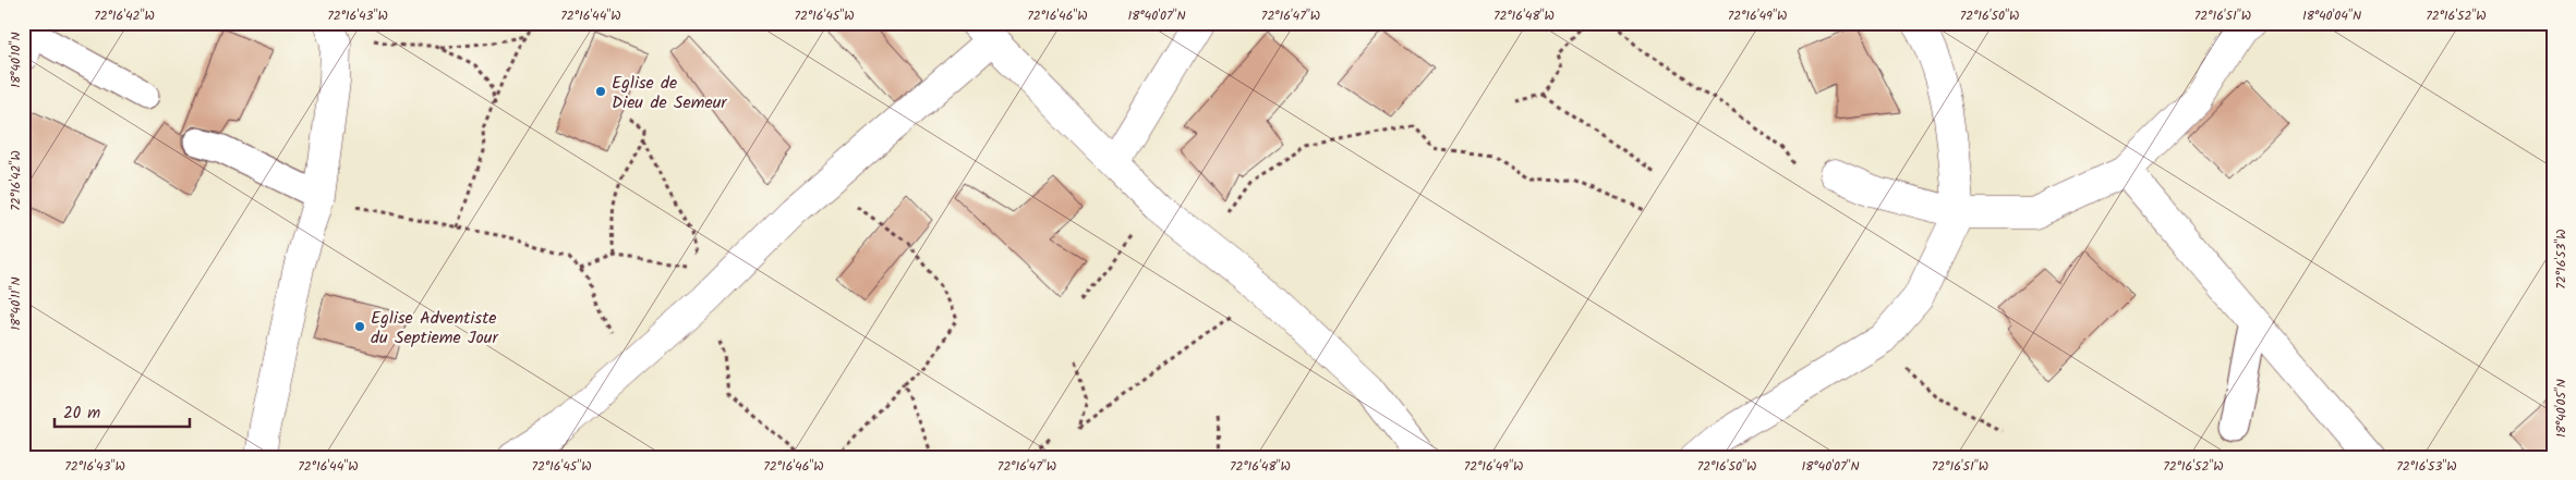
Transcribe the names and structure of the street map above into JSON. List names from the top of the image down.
{
  "places": ["Eglise de Dieu de Semeur", "Eglise Adventiste du Septieme Jour"],
  "scale_bar": "20 m",
  "coordinates": [
    "72°16'42\"W",
    "72°16'43\"W",
    "72°16'44\"W",
    "72°16'45\"W",
    "72°16'46\"W",
    "18°40'07\"N",
    "72°16'47\"W",
    "72°16'48\"W",
    "72°16'49\"W",
    "72°16'50\"W",
    "72°16'51\"W",
    "18°40'04\"N",
    "72°16'52\"W",
    "18°40'10\"N",
    "72°16'53\"W",
    "18°40'11\"N",
    "18°40'05\"N"
  ]
}
